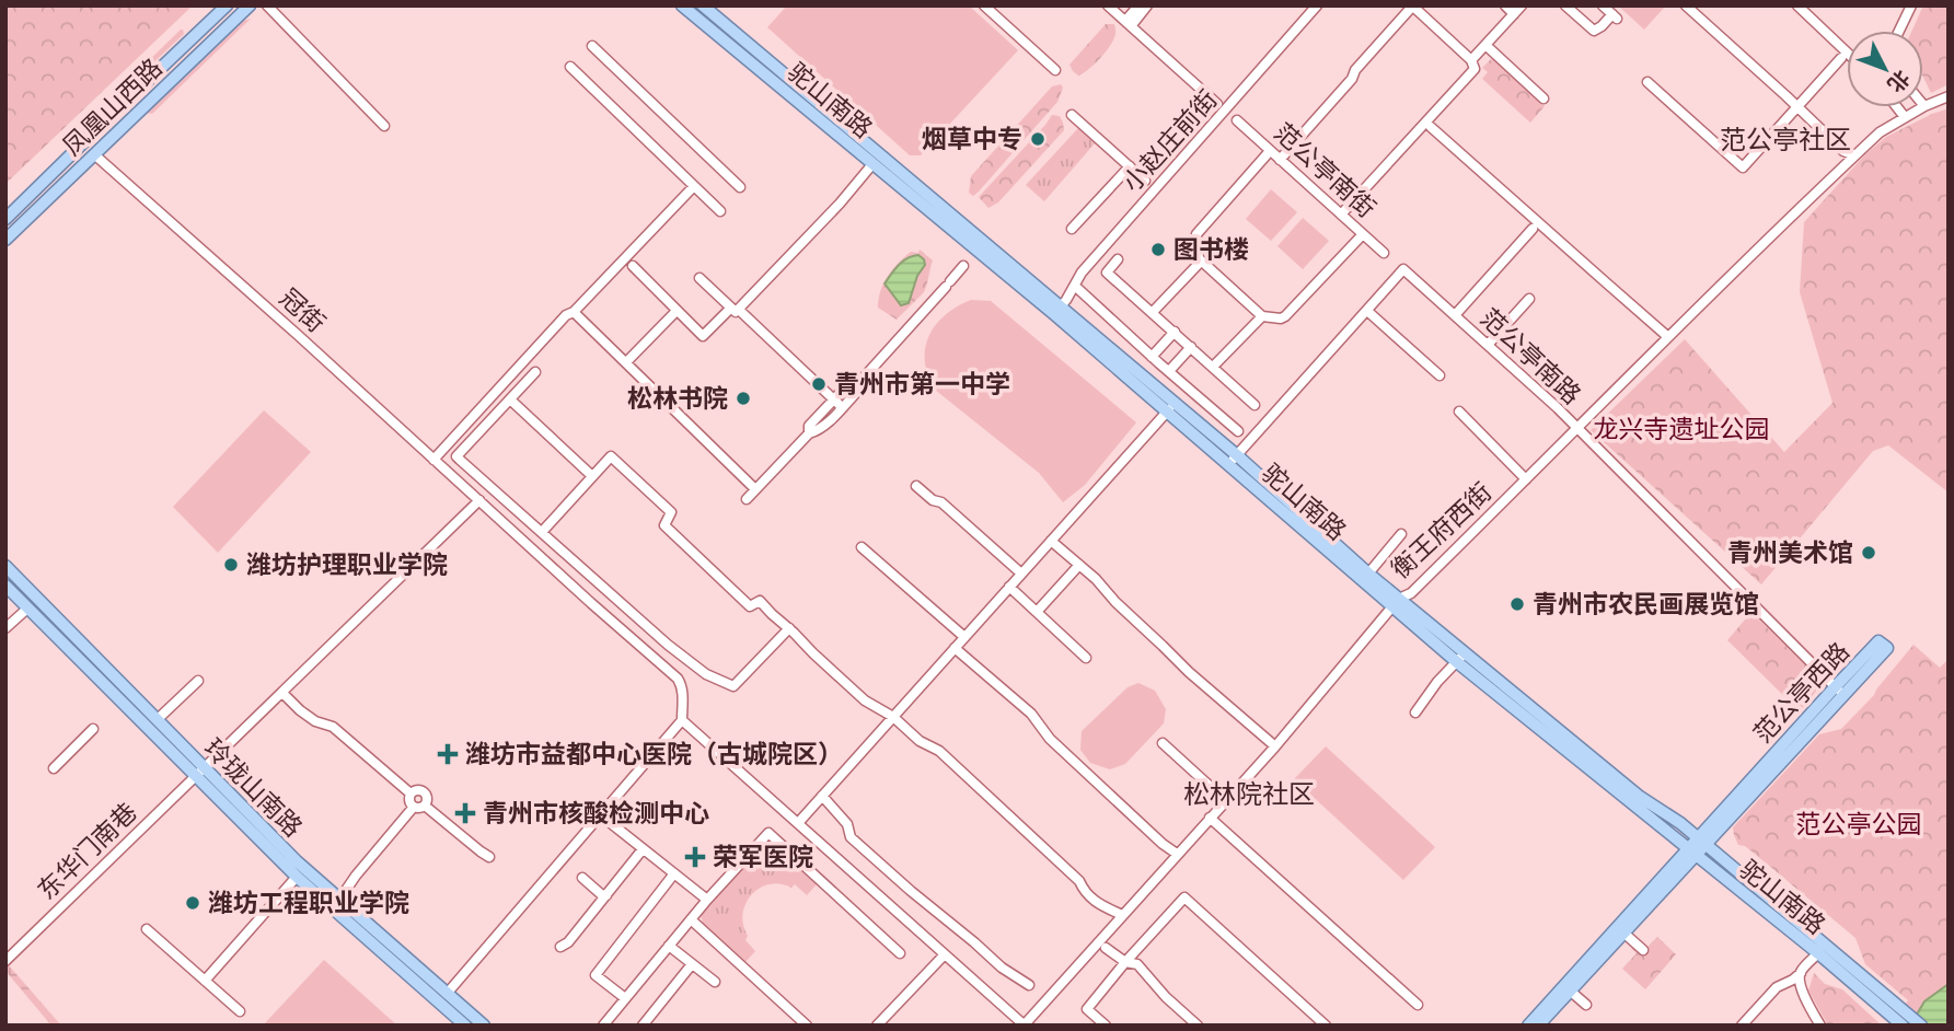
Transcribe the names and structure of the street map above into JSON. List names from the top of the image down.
{
  "streets": {
    "main road": [
      "驼山南路",
      "凤凰山西路",
      "范公亭西路",
      "玲珑山南路"
    ],
    "street": [
      "小赵庄前街",
      "范公亭南街",
      "冠街",
      "范公亭南路",
      "衡王府西街",
      "东华门南巷"
    ]
  },
  "crossings": [
    ["驼山南路", "小赵庄前街"],
    ["驼山南路", "范公亭南路"],
    ["驼山南路", "衡王府西街"],
    ["驼山南路", "范公亭西路"],
    ["凤凰山西路", "冠街"],
    ["冠街", "东华门南巷"],
    ["范公亭南路", "衡王府西街"],
    ["范公亭南路", "范公亭西路"],
    ["玲珑山南路", "东华门南巷"]
  ],
  "districts": ["范公亭社区", "松林院社区"],
  "parks": ["龙兴寺遗址公园", "范公亭公园"],
  "places": {
    "other": [
      "烟草中专",
      "图书楼",
      "青州市第一中学",
      "松林书院",
      "青州美术馆",
      "潍坊护理职业学院",
      "青州市农民画展览馆",
      "潍坊工程职业学院"
    ],
    "health": ["潍坊市益都中心医院（古城院区）", "青州市核酸检测中心", "荣军医院"]
  },
  "north": "bottom right"
}
